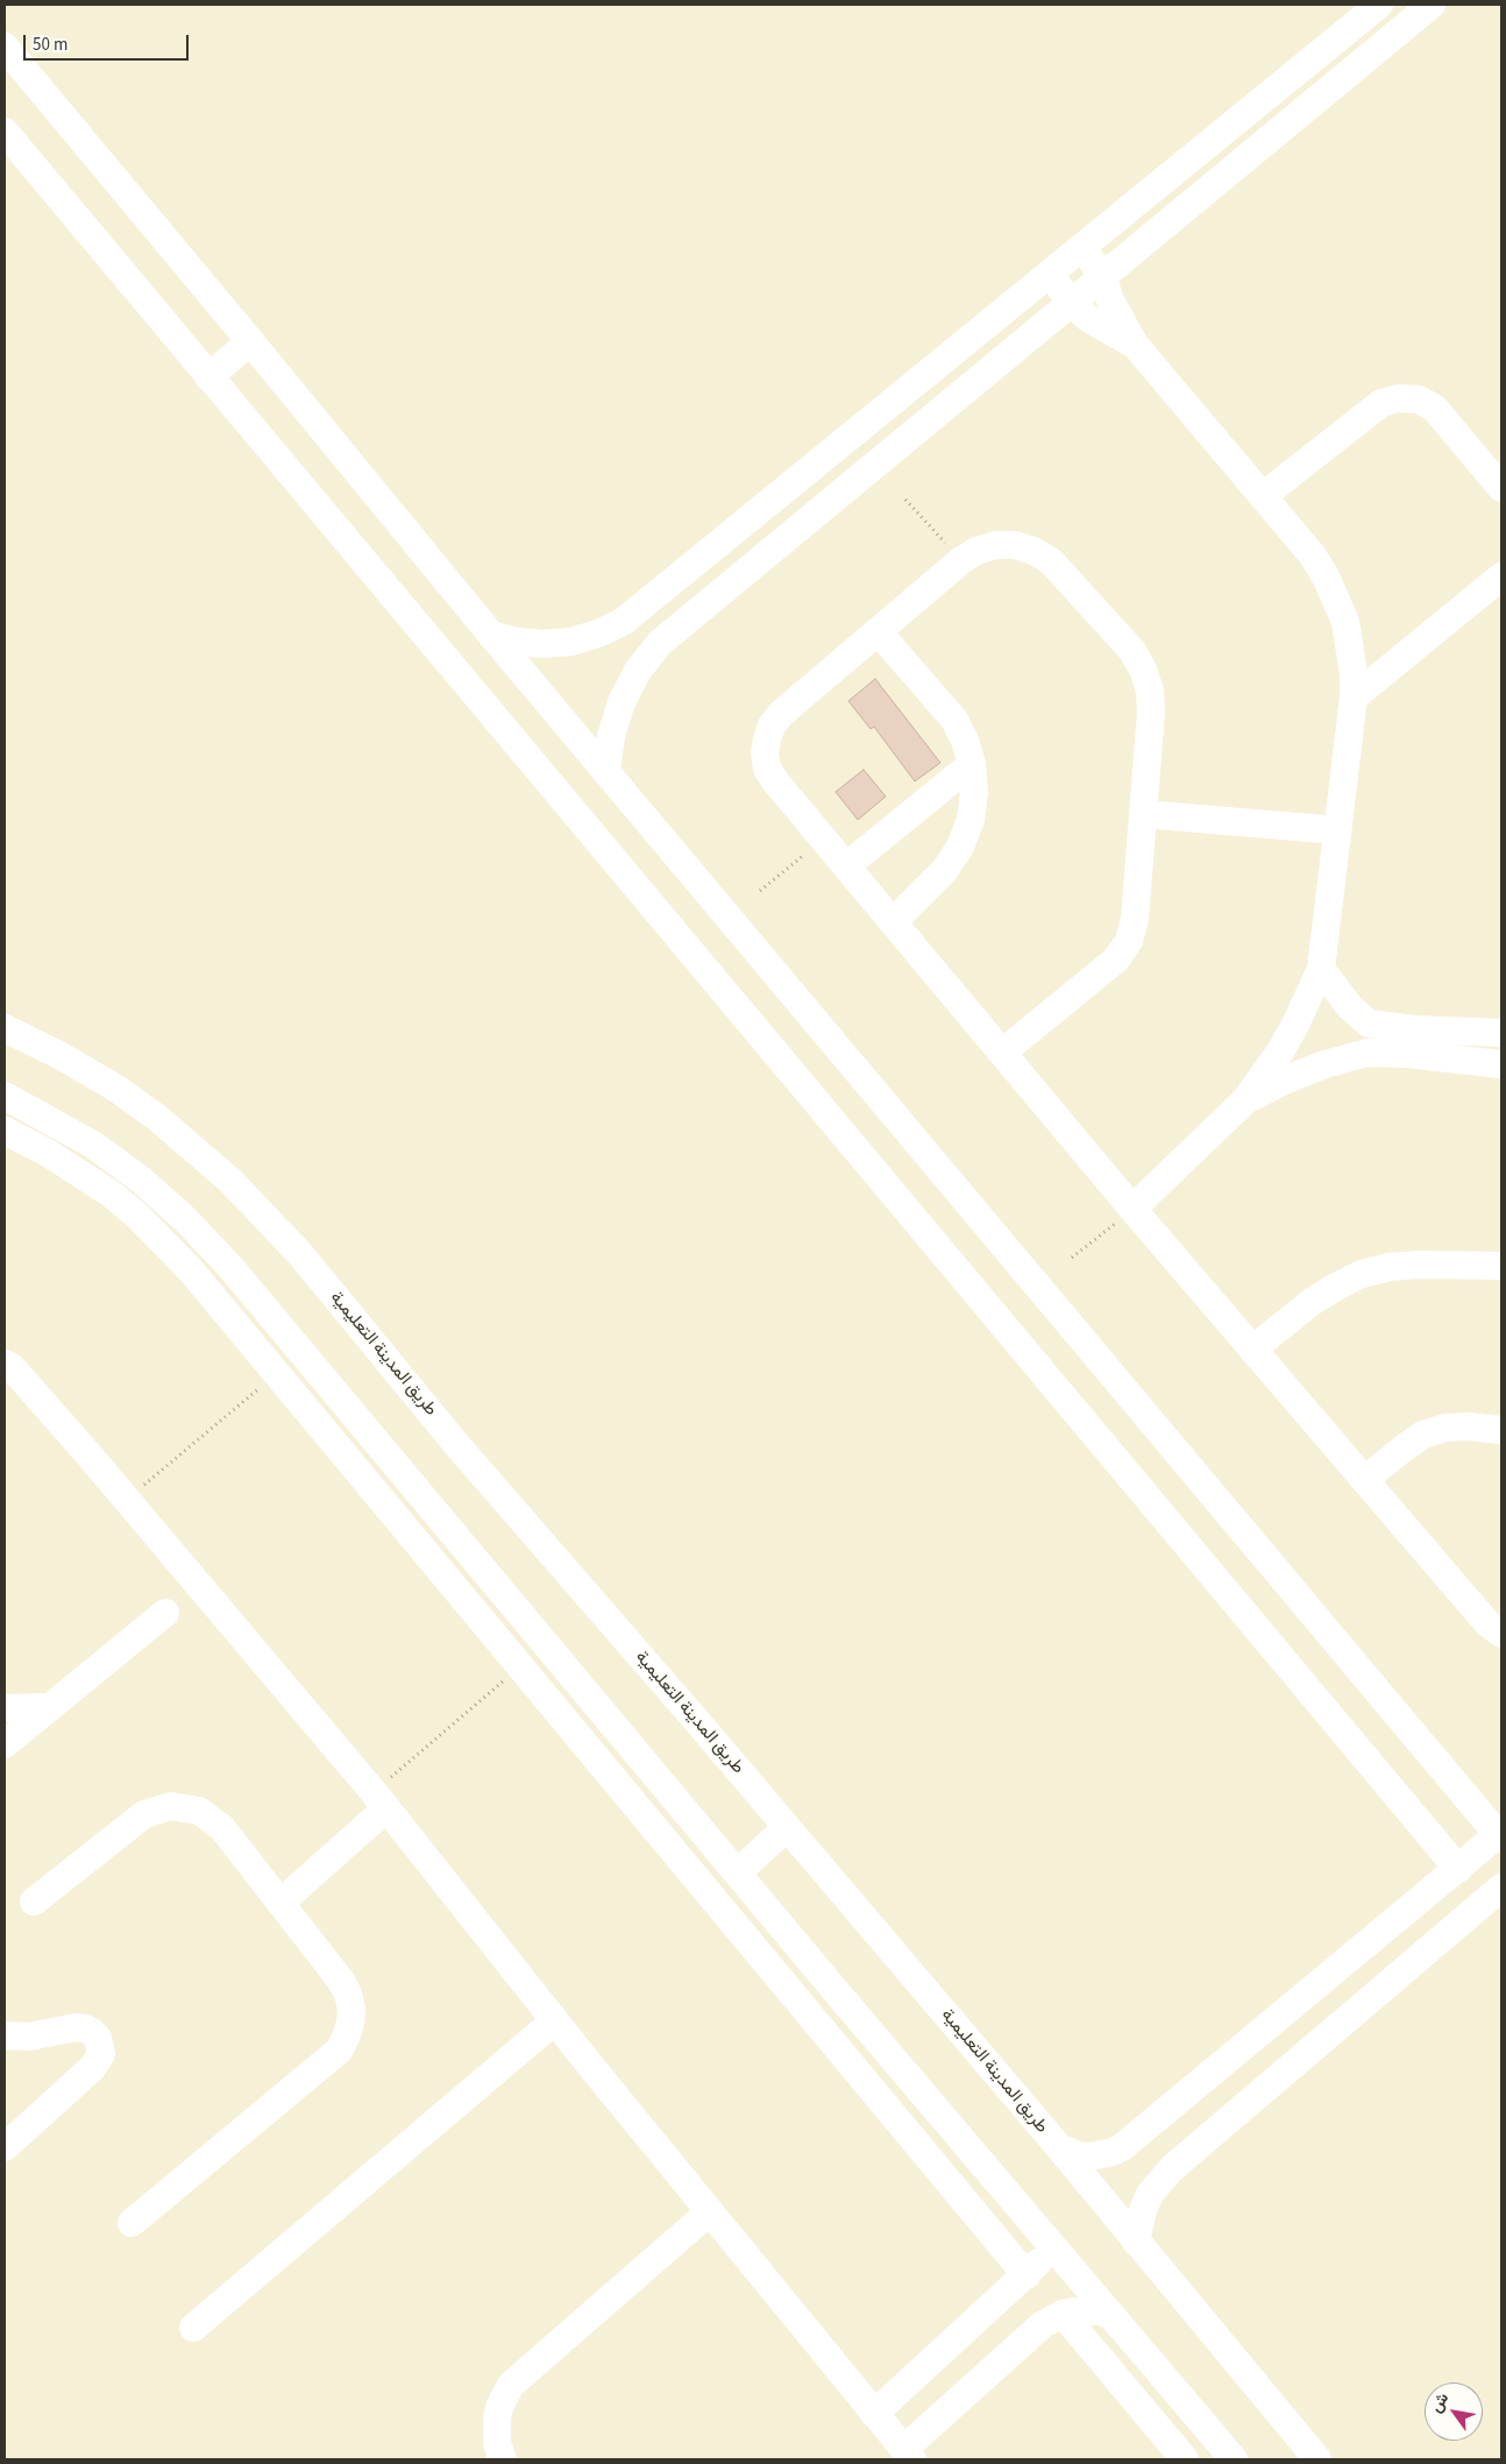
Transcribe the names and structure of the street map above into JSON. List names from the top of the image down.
{
  "streets": {
    "street": ["طريق المدينة التعليمية"]
  },
  "scale_bar": "50 m",
  "north": "top left"
}
